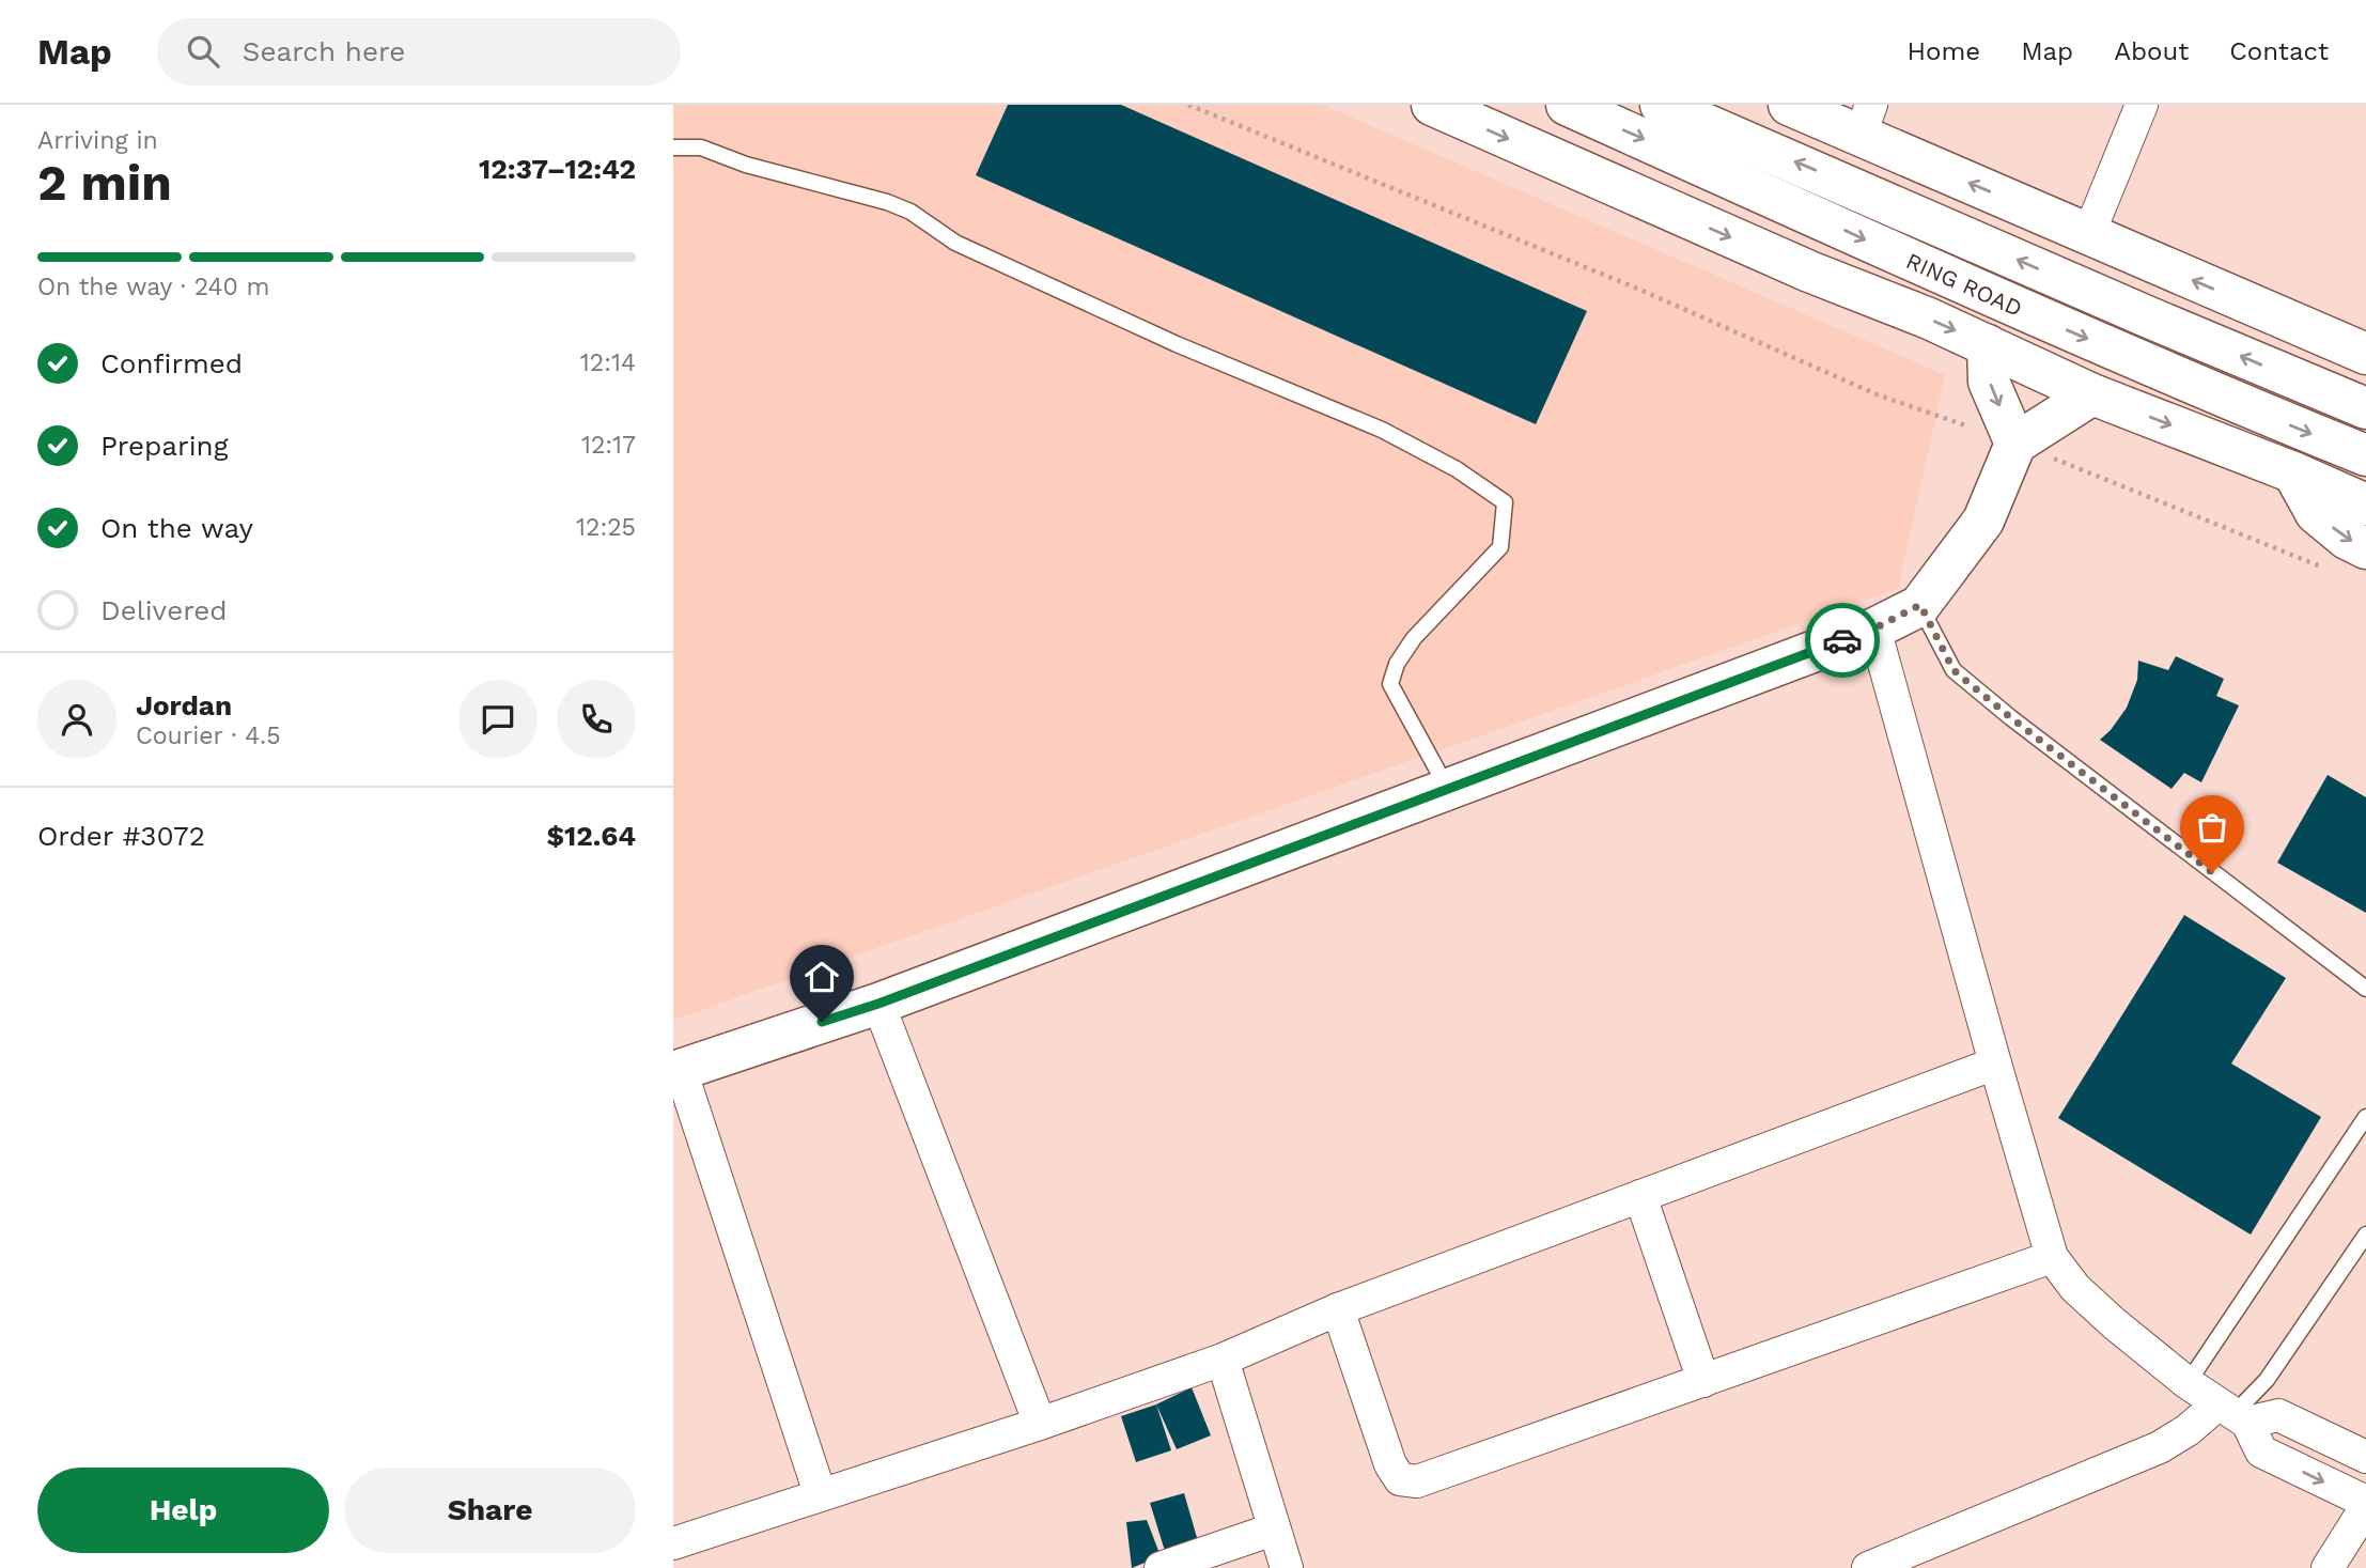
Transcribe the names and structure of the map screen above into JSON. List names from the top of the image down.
{
  "streets": {
    "main road": ["RING ROAD"]
  },
  "page": {
    "header": "Map",
    "search": "Search here",
    "nav": [
      "Home",
      "Map",
      "About",
      "Contact"
    ],
    "heading": ["2 min", "Arriving in", "12:37–12:42"],
    "panel": [
      "Jordan",
      "Courier · 4.5",
      "Order #3072",
      "$12.64"
    ],
    "bar": "On the way · 240 m",
    "list": [
      ["Confirmed", "12:14"],
      ["Preparing", "12:17"],
      ["On the way", "12:25"],
      "Delivered"
    ],
    "buttons": ["Help", "Share"]
  }
}
